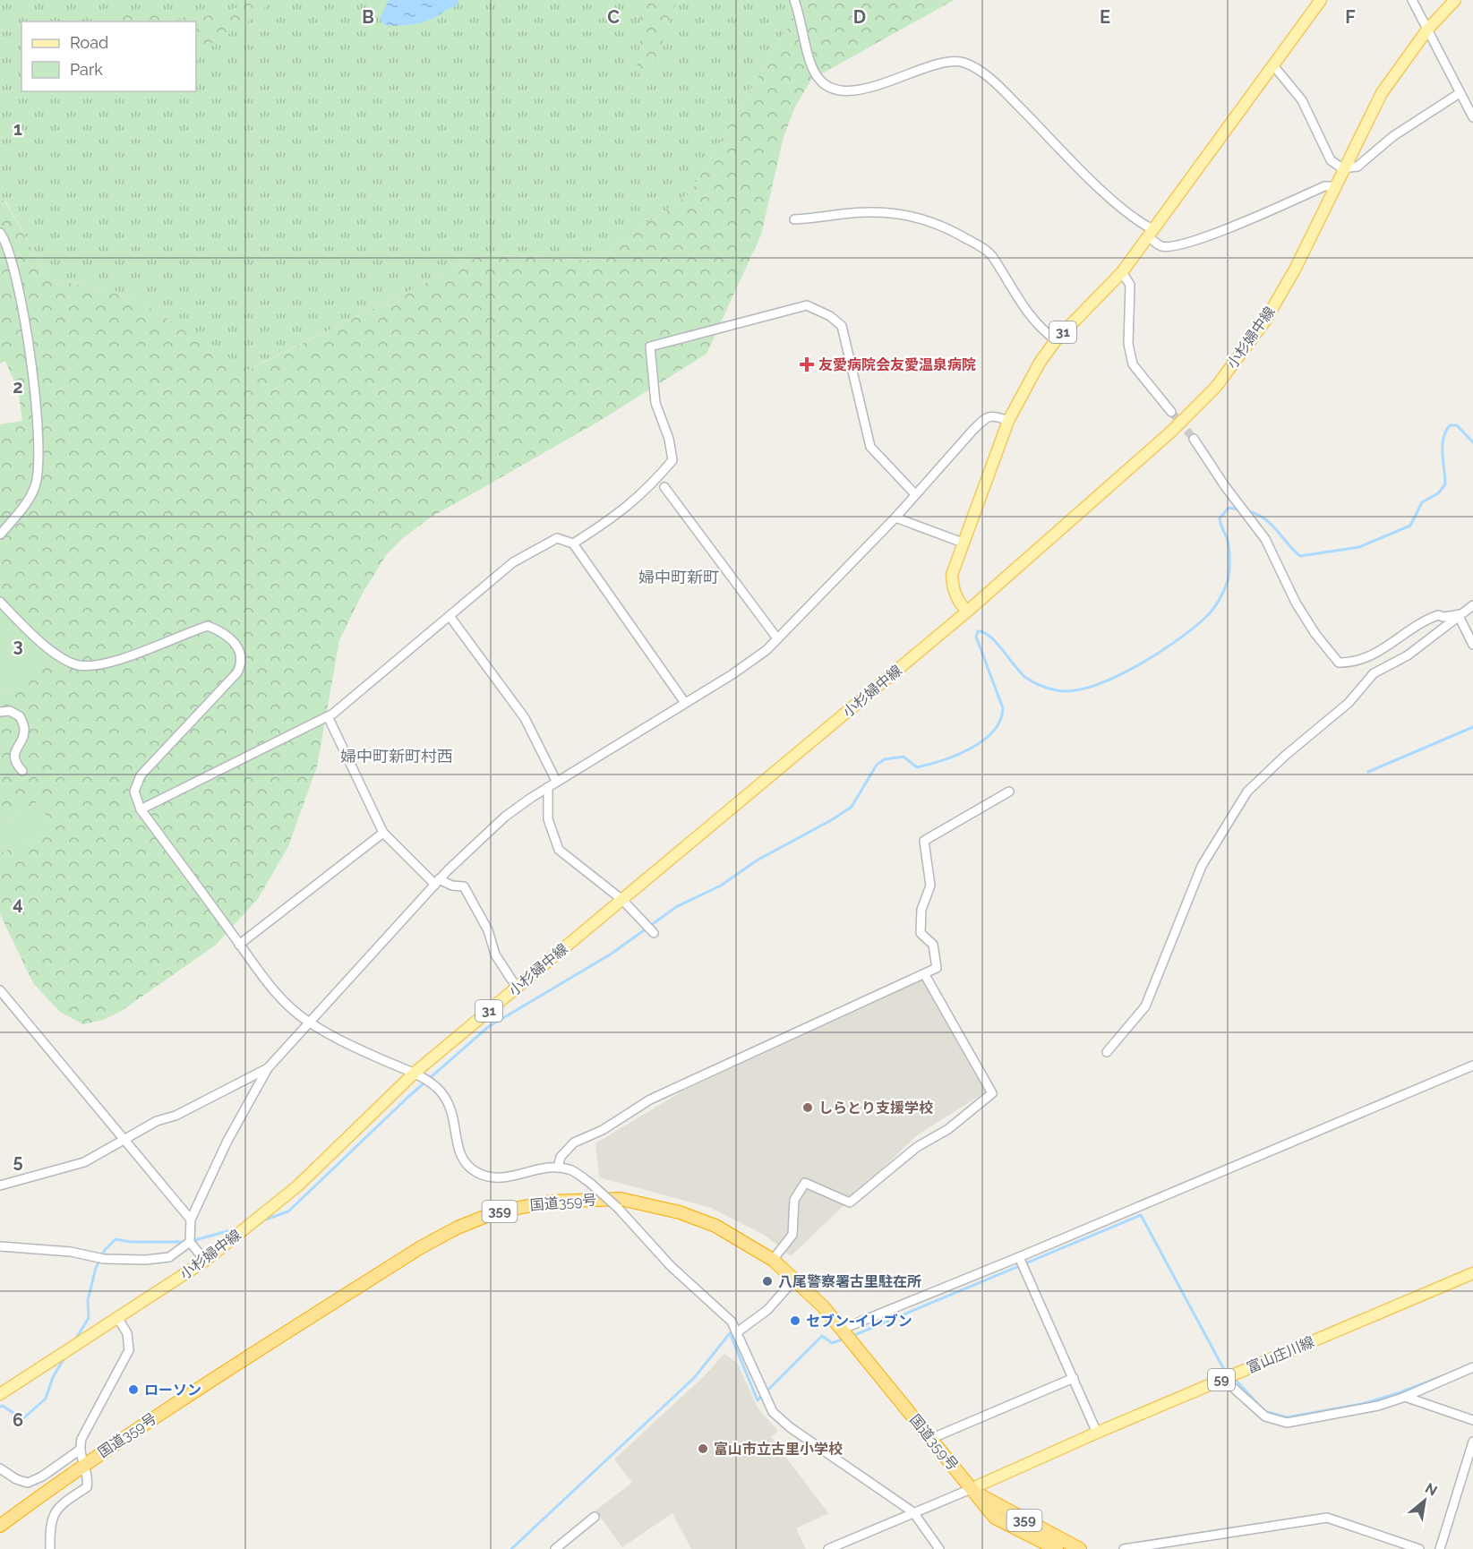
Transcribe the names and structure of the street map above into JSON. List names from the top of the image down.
{
  "streets": {
    "highway": ["国道359号", "359"],
    "main road": [
      "31",
      "小杉婦中線",
      "富山庄川線",
      "59"
    ]
  },
  "crossings": [
    ["31", "小杉婦中線"],
    ["国道359号", "富山庄川線"]
  ],
  "districts": ["婦中町新町", "婦中町新町村西"],
  "places": {
    "health": ["友愛病院会友愛温泉病院"],
    "other": [
      "しらとり支援学校",
      "八尾警察署古里駐在所",
      "セブン-イレブン",
      "ローソン",
      "富山市立古里小学校"
    ]
  },
  "legend": ["Road", "Park"],
  "north": "top right",
  "grid": {
    "columns": [
      "B",
      "C",
      "D",
      "E",
      "F"
    ],
    "rows": [
      "1",
      "2",
      "3",
      "4",
      "5",
      "6"
    ]
  }
}
